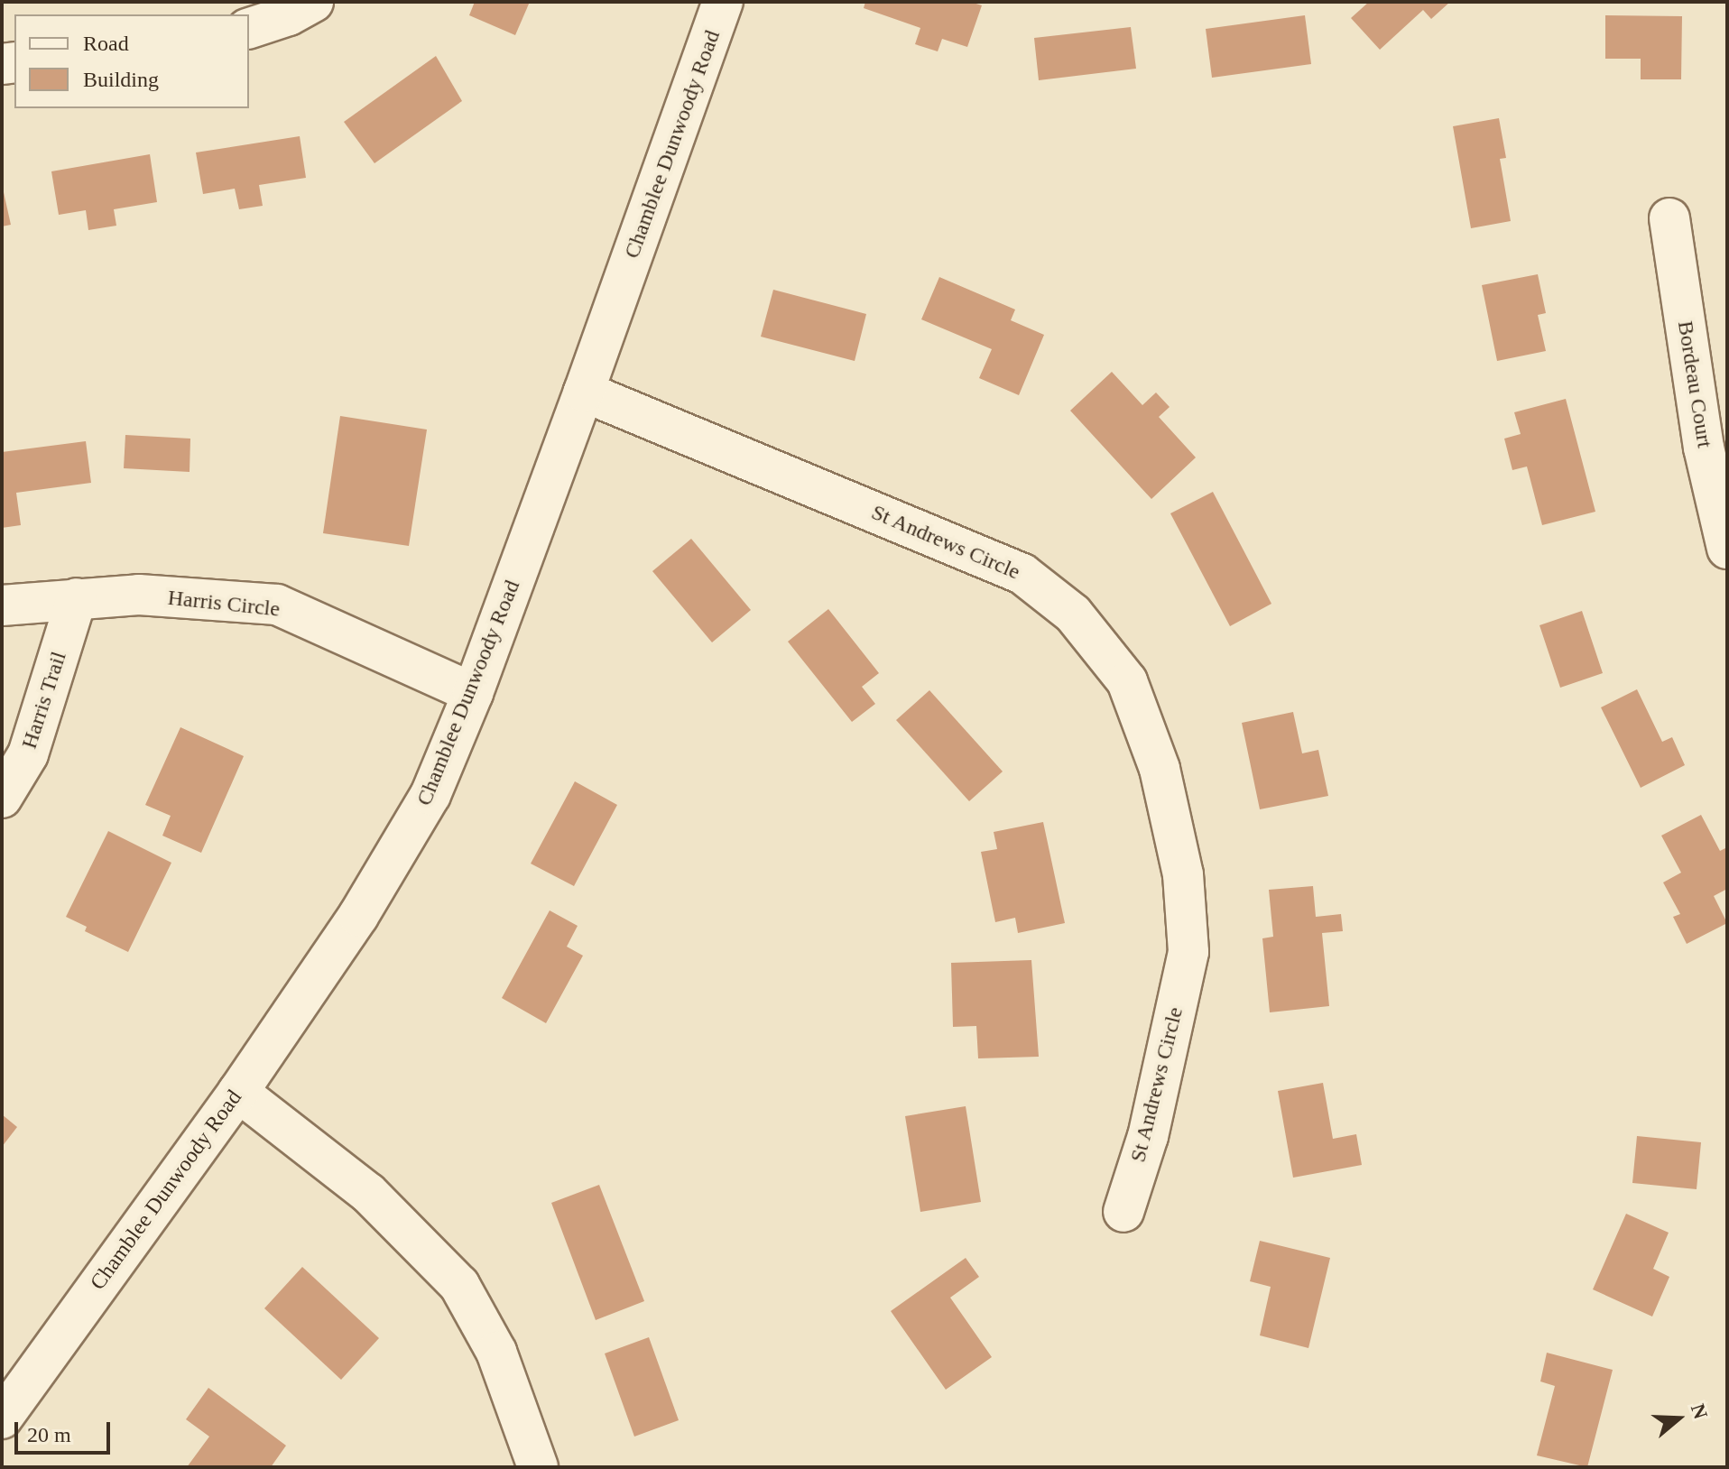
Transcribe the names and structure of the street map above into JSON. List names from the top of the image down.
{
  "streets": {
    "street": [
      "Chamblee Dunwoody Road",
      "Bordeau Court",
      "St Andrews Circle",
      "Harris Circle",
      "Harris Trail"
    ]
  },
  "crossings": [
    ["Chamblee Dunwoody Road", "St Andrews Circle"],
    ["Chamblee Dunwoody Road", "Harris Circle"],
    ["Harris Circle", "Harris Trail"]
  ],
  "legend": ["Road", "Building"],
  "scale_bar": "20 m",
  "north": "right"
}
